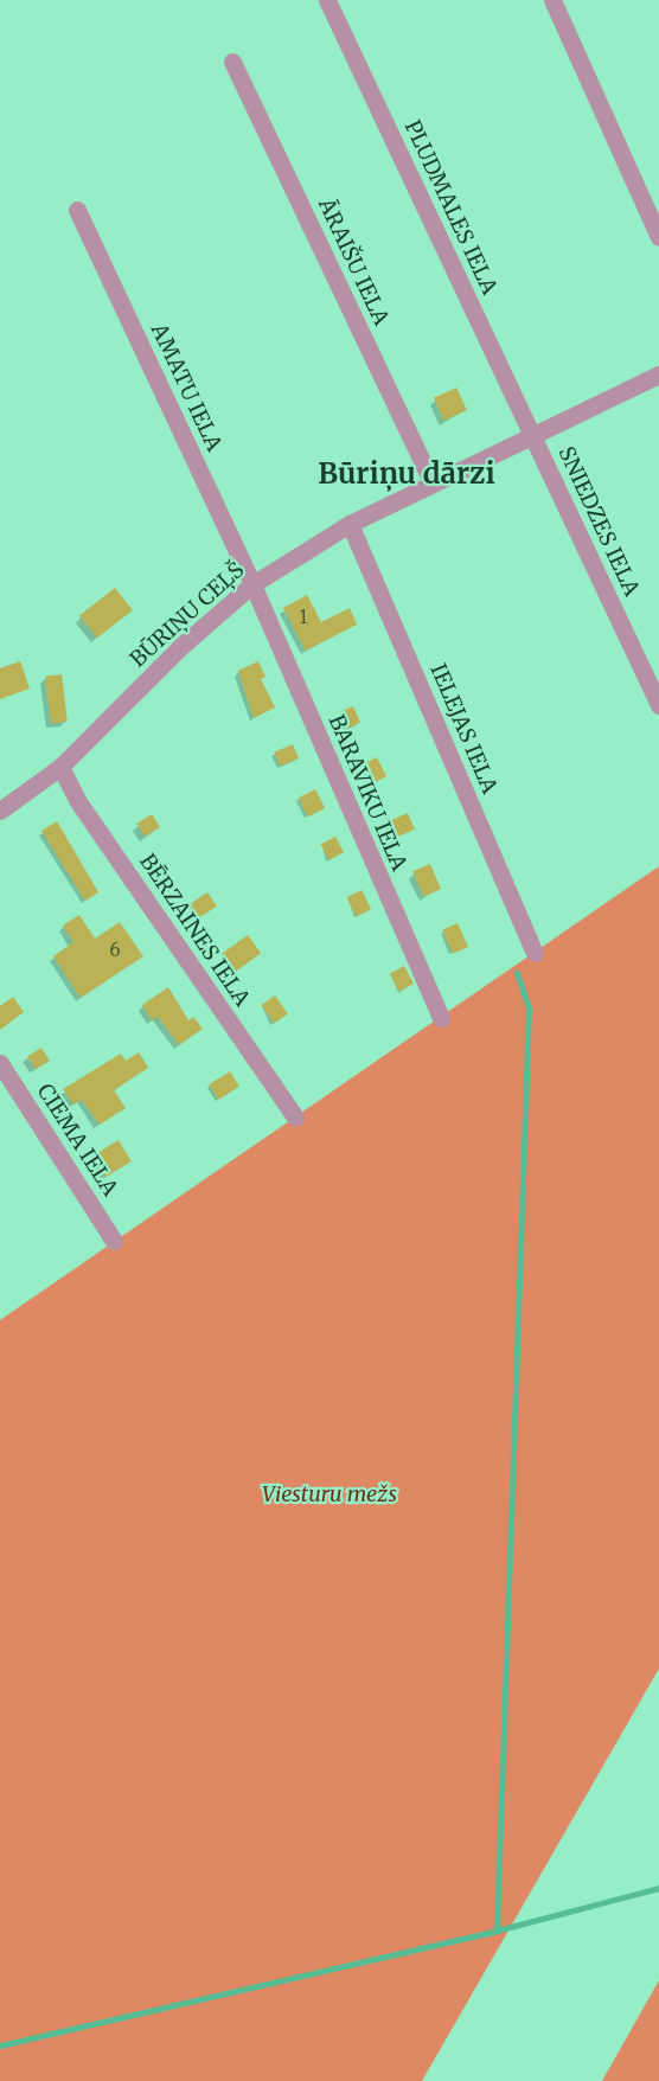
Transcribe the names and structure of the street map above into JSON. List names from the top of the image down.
{
  "streets": {
    "street": [
      "PLUDMALES IELA",
      "ĀRAIŠU IELA",
      "AMATU IELA",
      "SNIEDZES IELA",
      "BŪRIŅU CEĻŠ",
      "IELEJAS IELA",
      "BARAVIKU IELA",
      "BĒRZAINES IELA",
      "CIEMA IELA"
    ]
  },
  "crossings": [
    ["PLUDMALES IELA", "SNIEDZES IELA"],
    ["PLUDMALES IELA", "BŪRIŅU CEĻŠ"],
    ["ĀRAIŠU IELA", "BŪRIŅU CEĻŠ"],
    ["AMATU IELA", "BŪRIŅU CEĻŠ"],
    ["AMATU IELA", "BARAVIKU IELA"],
    ["SNIEDZES IELA", "BŪRIŅU CEĻŠ"],
    ["BŪRIŅU CEĻŠ", "IELEJAS IELA"],
    ["BŪRIŅU CEĻŠ", "BARAVIKU IELA"],
    ["BŪRIŅU CEĻŠ", "BĒRZAINES IELA"]
  ],
  "districts": ["Būriņu dārzi"],
  "parks": ["Viesturu mežs"],
  "house_numbers": ["1", "6"]
}
